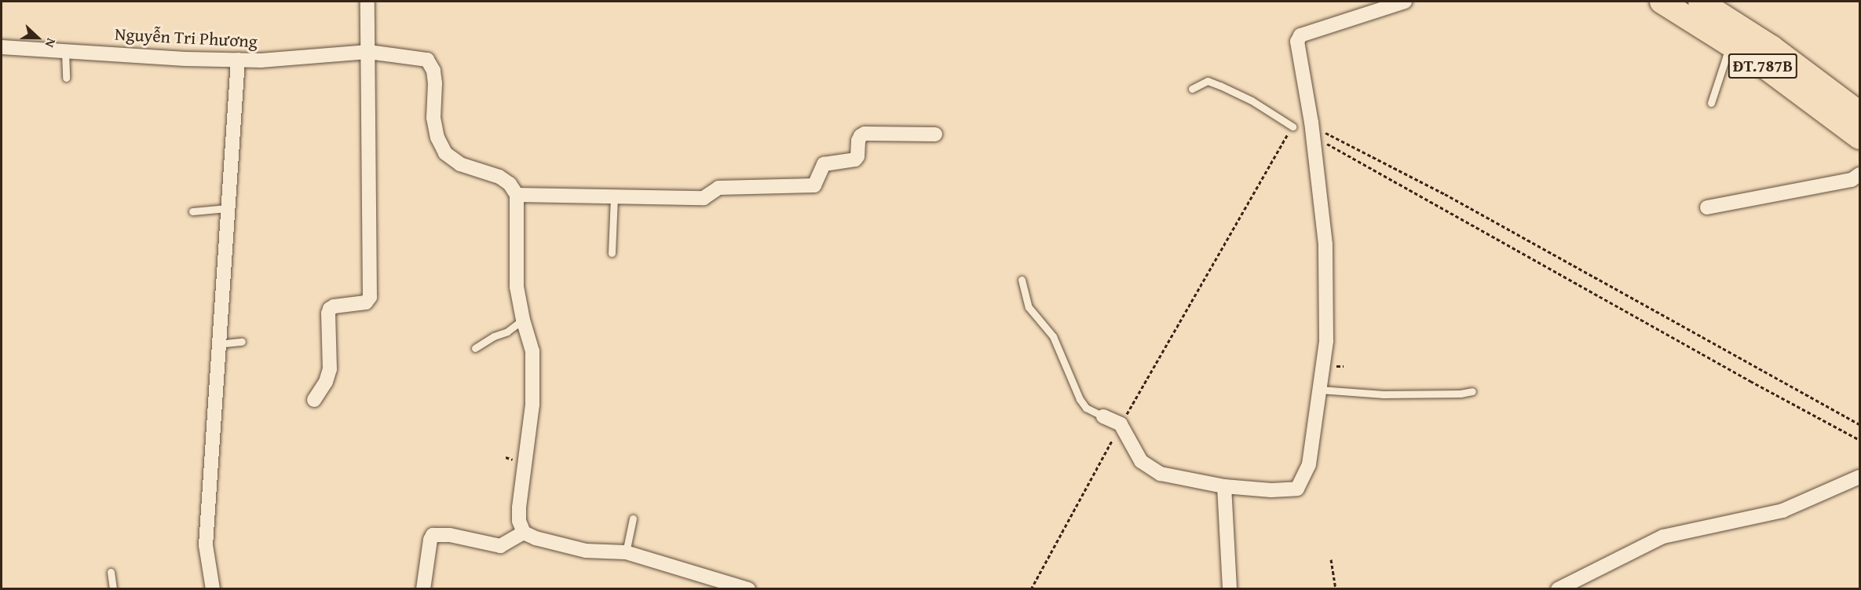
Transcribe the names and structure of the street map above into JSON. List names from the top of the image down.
{
  "streets": {
    "main road": ["ĐT.787B"],
    "street": ["Nguyễn Tri Phương"]
  },
  "north": "right"
}
